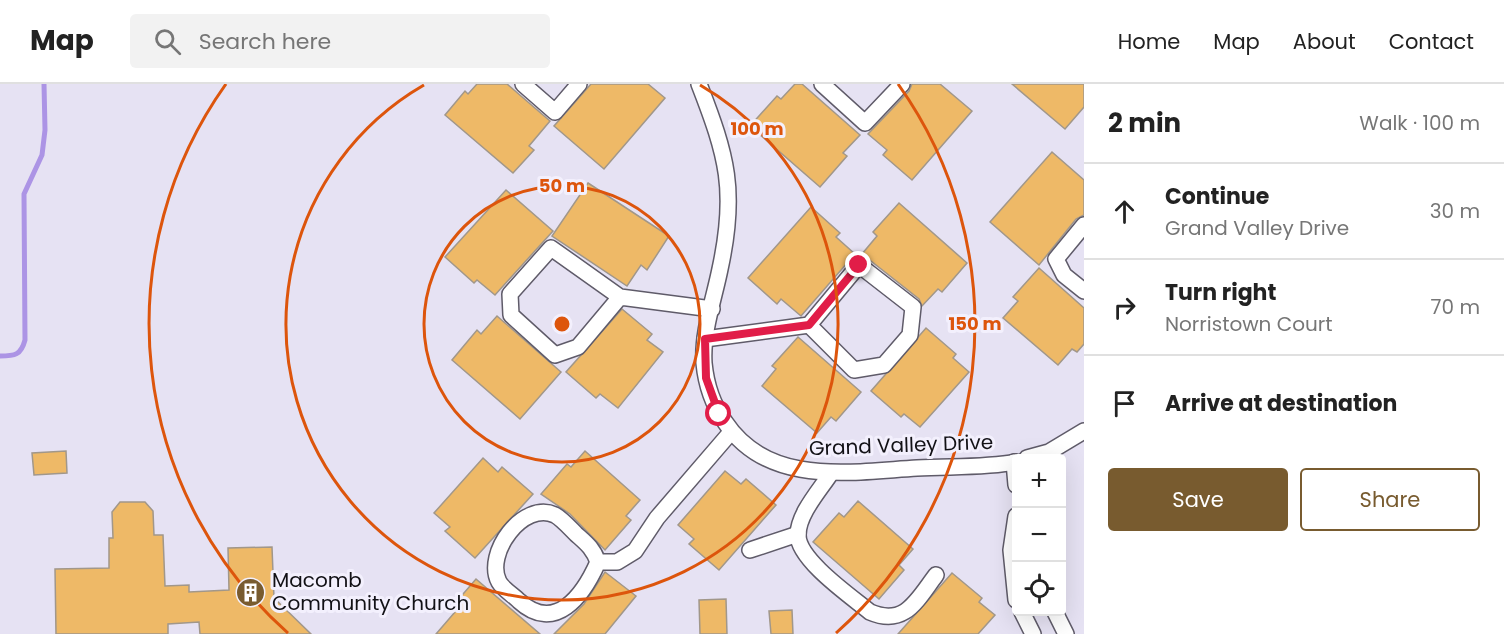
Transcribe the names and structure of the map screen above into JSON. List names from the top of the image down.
{
  "streets": {
    "street": ["Grand Valley Drive"]
  },
  "places": {
    "building": ["Macomb Community Church"]
  },
  "page": {
    "header": "Map",
    "search": "Search here",
    "nav": [
      "Home",
      "Map",
      "About",
      "Contact"
    ],
    "heading": ["2 min", "Walk · 100 m"],
    "list": [
      ["Continue", "Grand Valley Drive", "30 m"],
      ["Turn right", "Norristown Court", "70 m"],
      "Arrive at destination"
    ],
    "buttons": ["Save", "Share"],
    "map_buttons": ["+", "−"]
  },
  "rings": ["100 m", "50 m", "150 m"]
}
